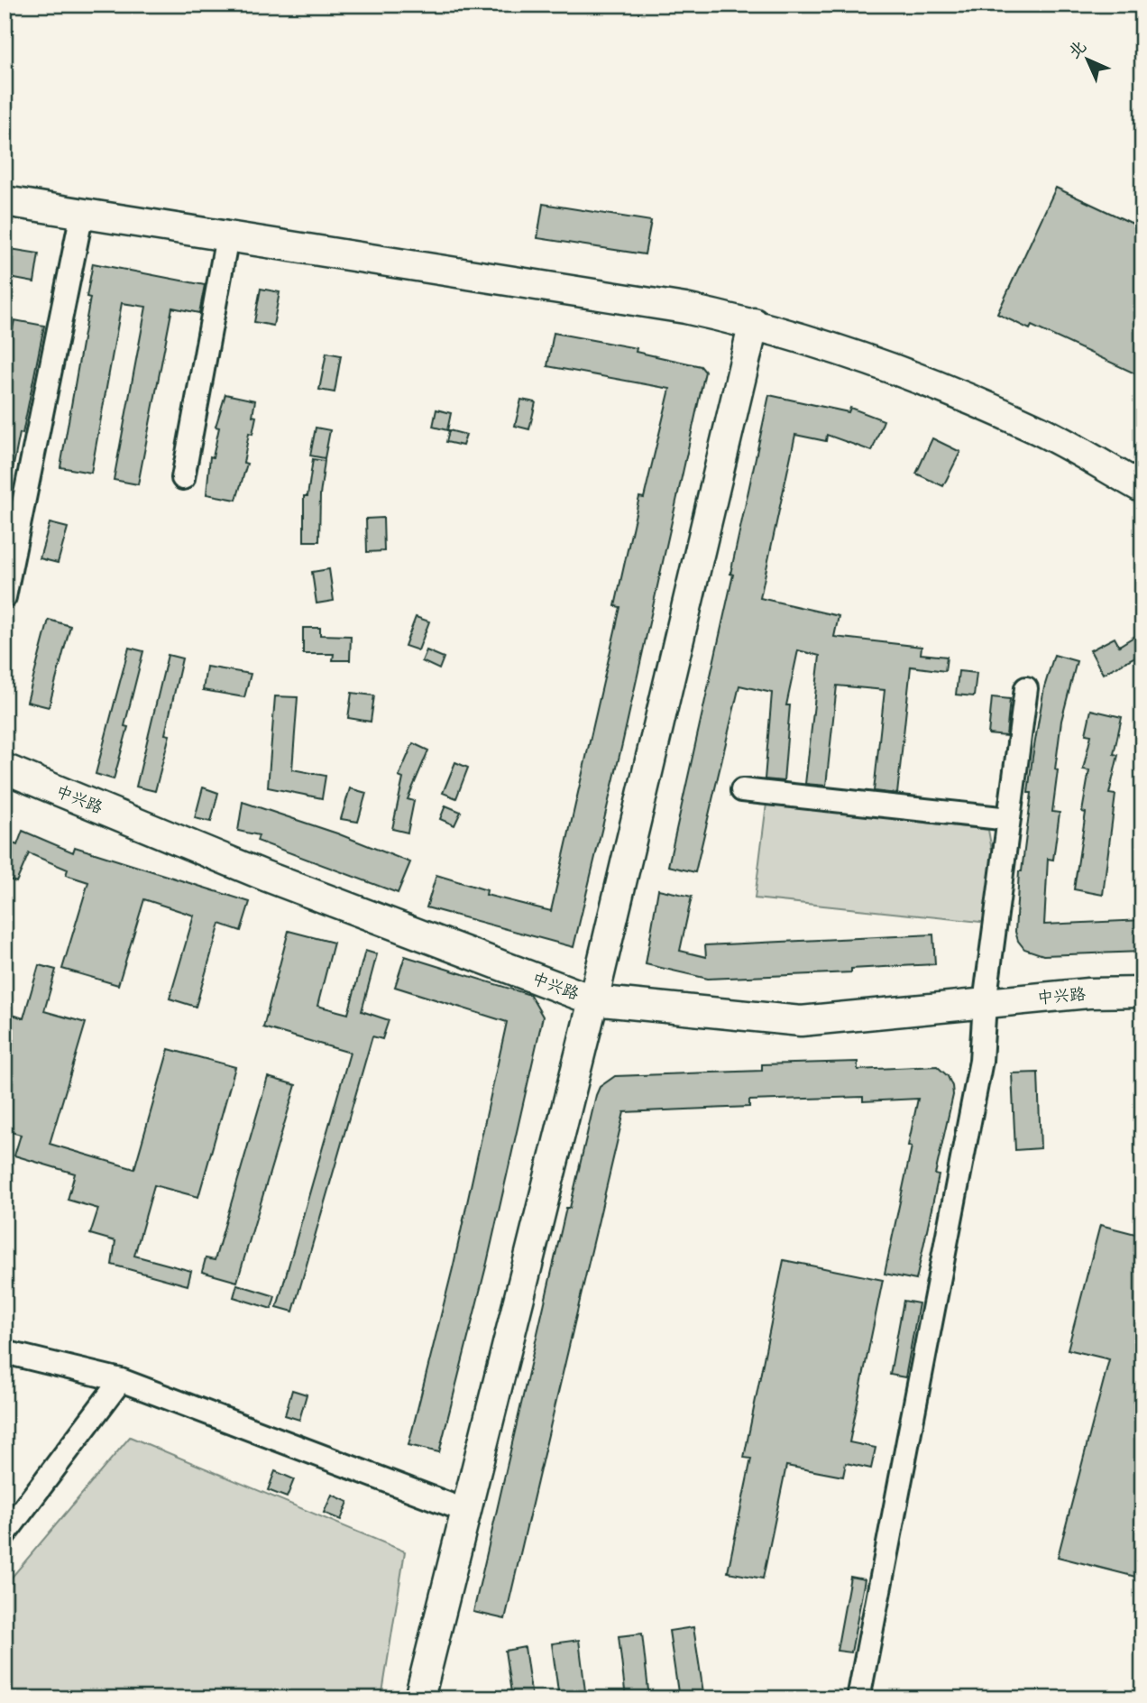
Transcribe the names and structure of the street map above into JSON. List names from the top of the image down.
{
  "streets": {
    "main road": ["中兴路"]
  },
  "north": "top left"
}
